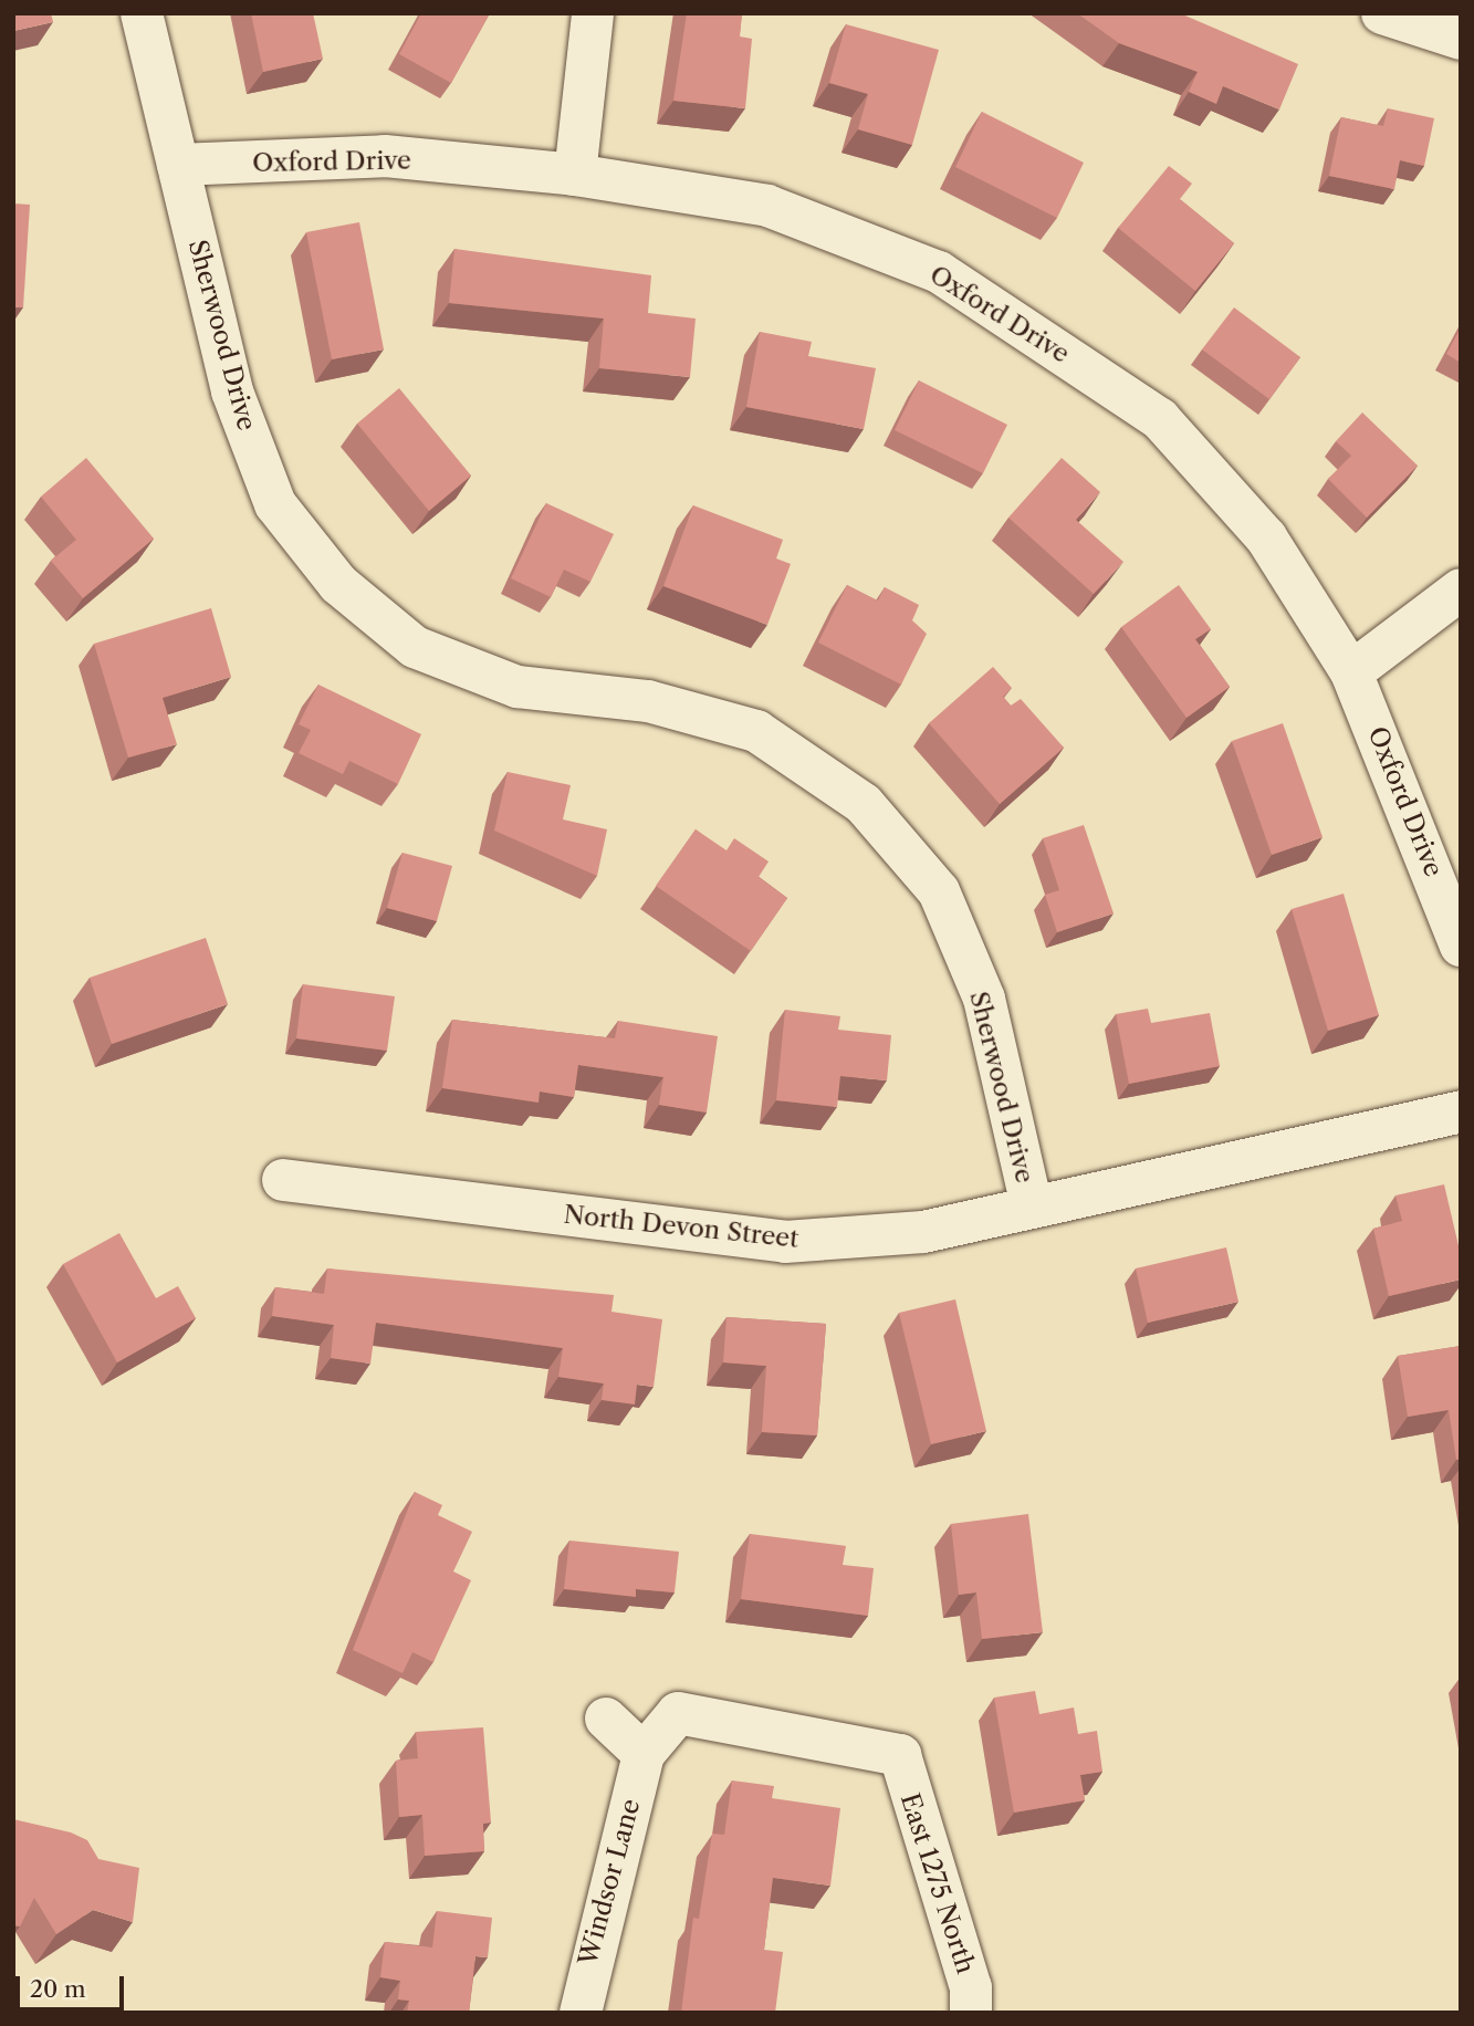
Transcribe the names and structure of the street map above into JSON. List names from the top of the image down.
{
  "streets": {
    "street": [
      "Oxford Drive",
      "Sherwood Drive",
      "North Devon Street",
      "Windsor Lane",
      "East 1275 North"
    ]
  },
  "crossings": [
    ["Oxford Drive", "Sherwood Drive"],
    ["Sherwood Drive", "North Devon Street"],
    ["Windsor Lane", "East 1275 North"]
  ],
  "scale_bar": "20 m"
}
